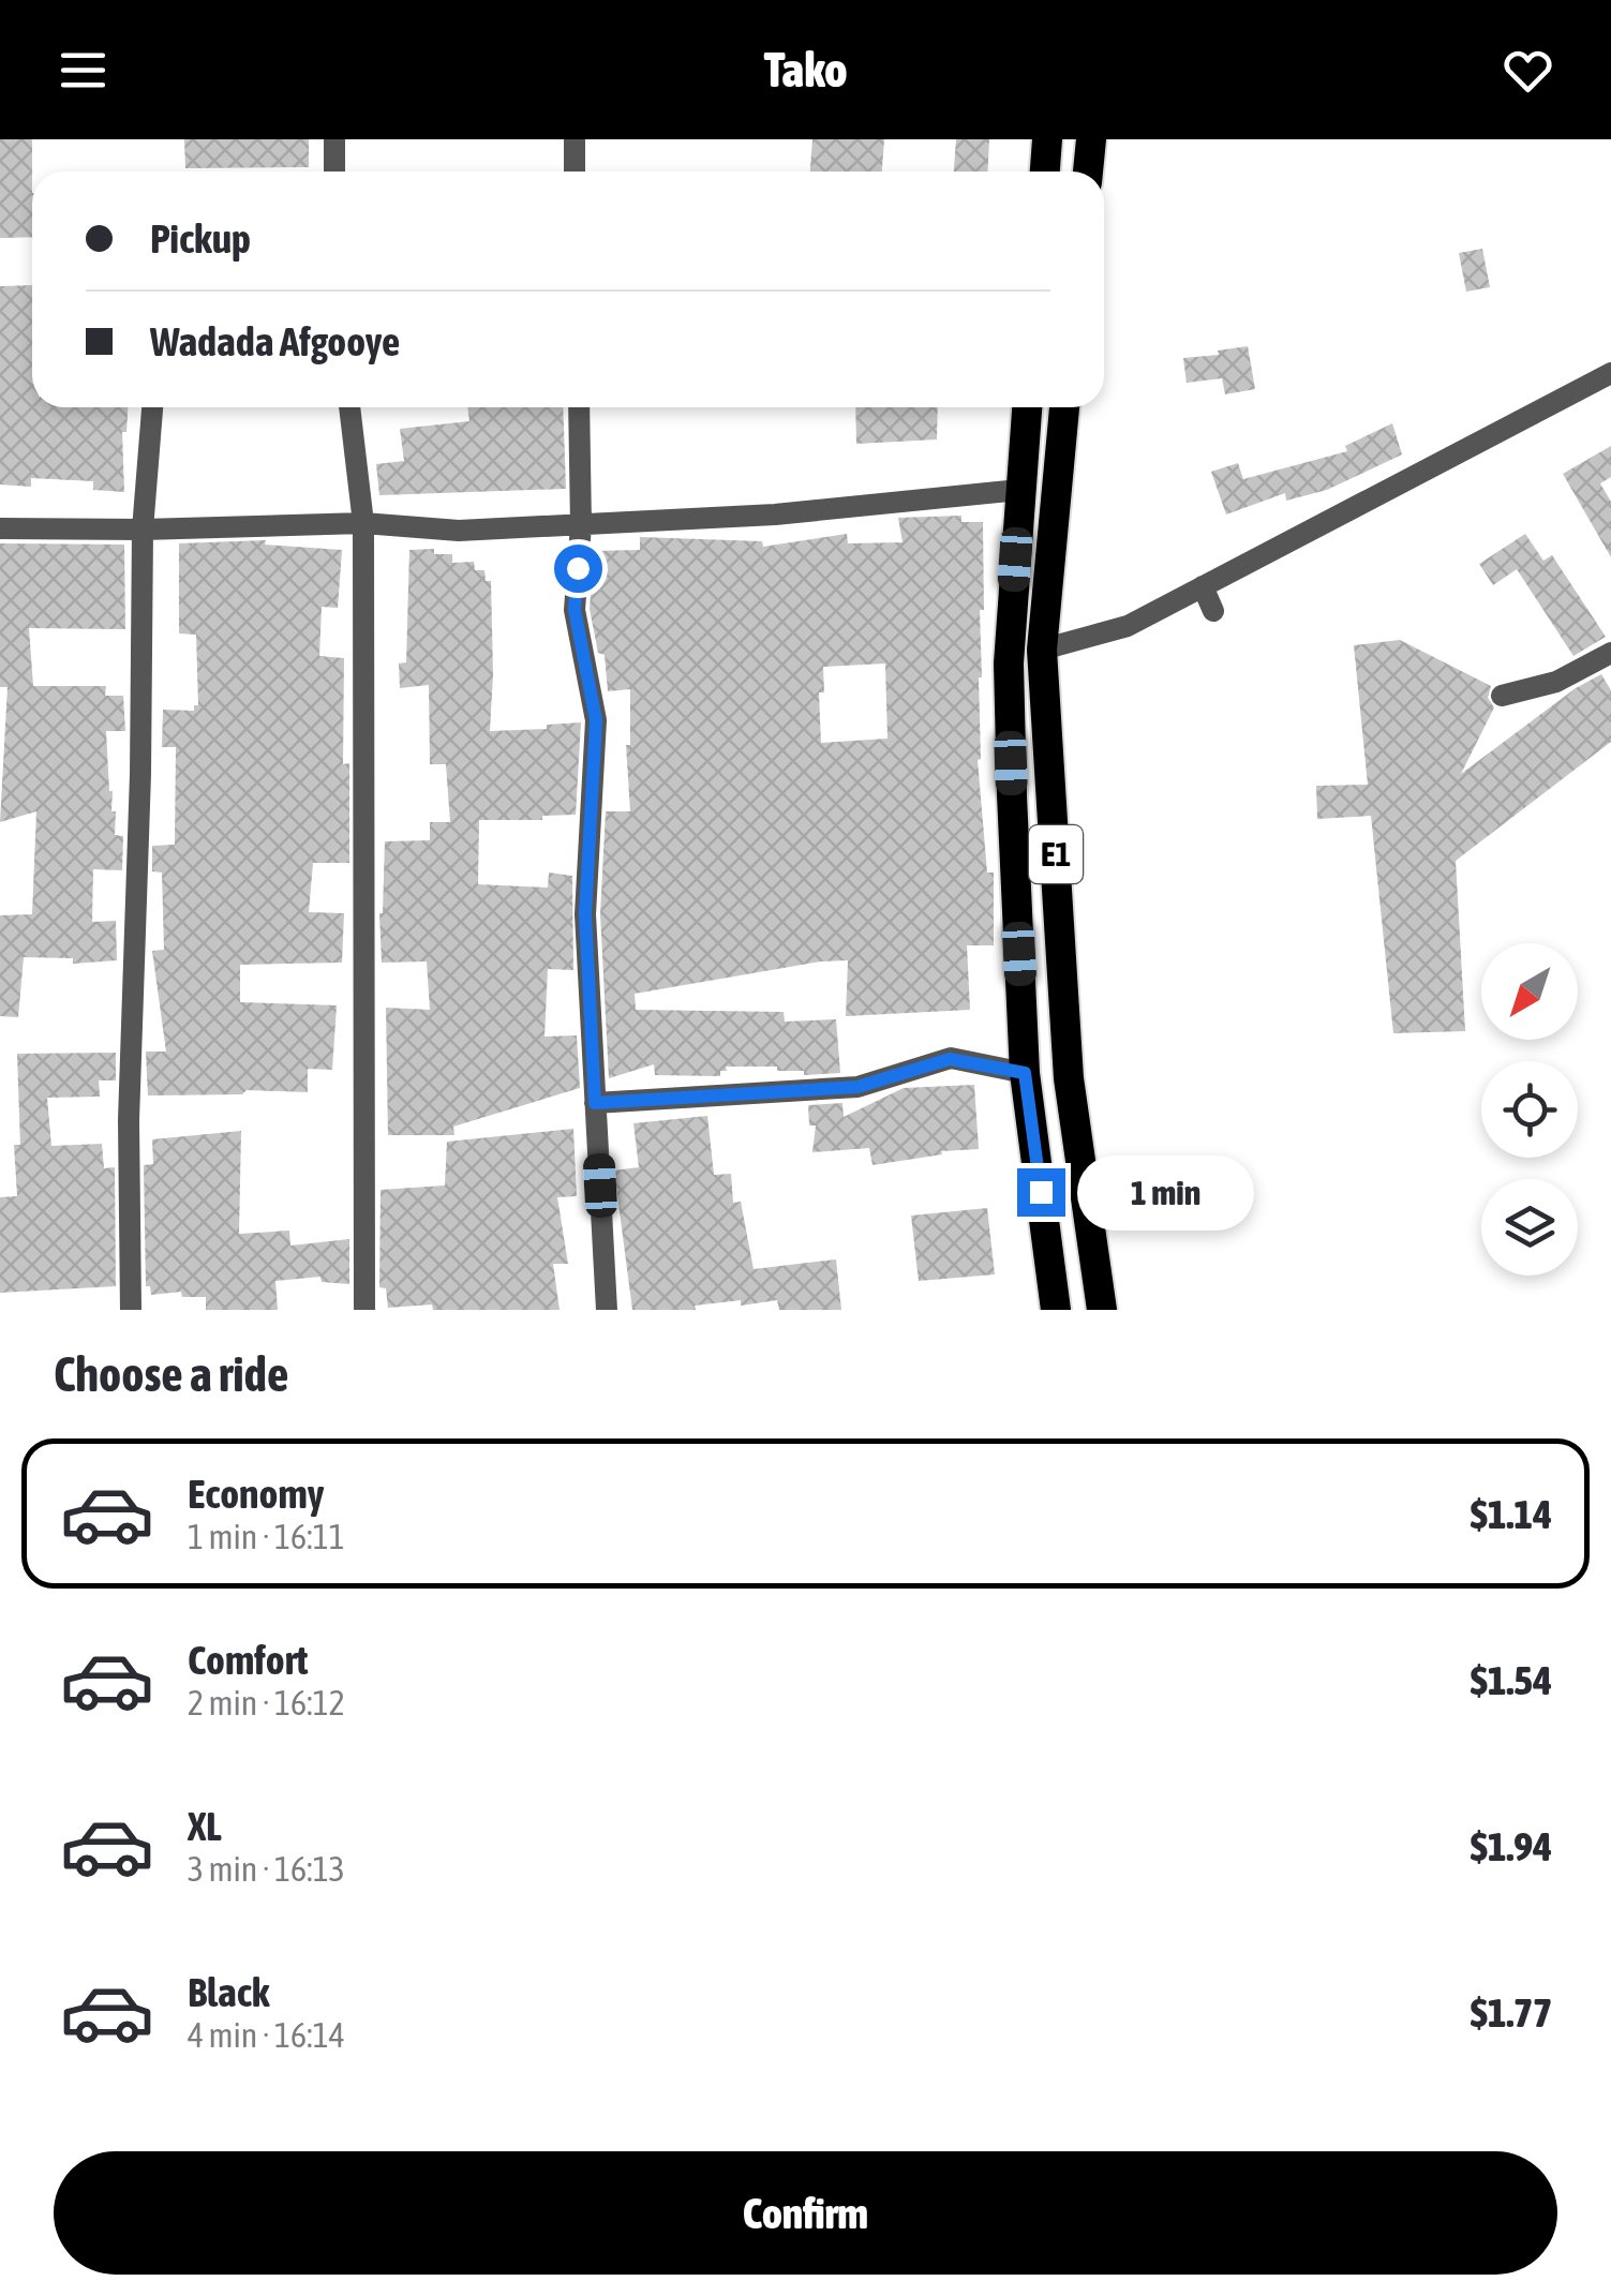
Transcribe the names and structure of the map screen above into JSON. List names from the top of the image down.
{
  "streets": {
    "highway": ["E1"]
  },
  "north": "bottom left",
  "page": {
    "header": "Tako",
    "banner": ["Pickup", "Wadada Afgooye"],
    "bubble": "1 min",
    "heading": "Choose a ride",
    "list": [
      {
        "name": "Economy",
        "note": "1 min · 16:11",
        "value": "$1.14"
      },
      {
        "name": "Comfort",
        "note": "2 min · 16:12",
        "value": "$1.54"
      },
      {
        "name": "XL",
        "note": "3 min · 16:13",
        "value": "$1.94"
      },
      {
        "name": "Black",
        "note": "4 min · 16:14",
        "value": "$1.77"
      }
    ],
    "buttons": "Confirm"
  }
}
